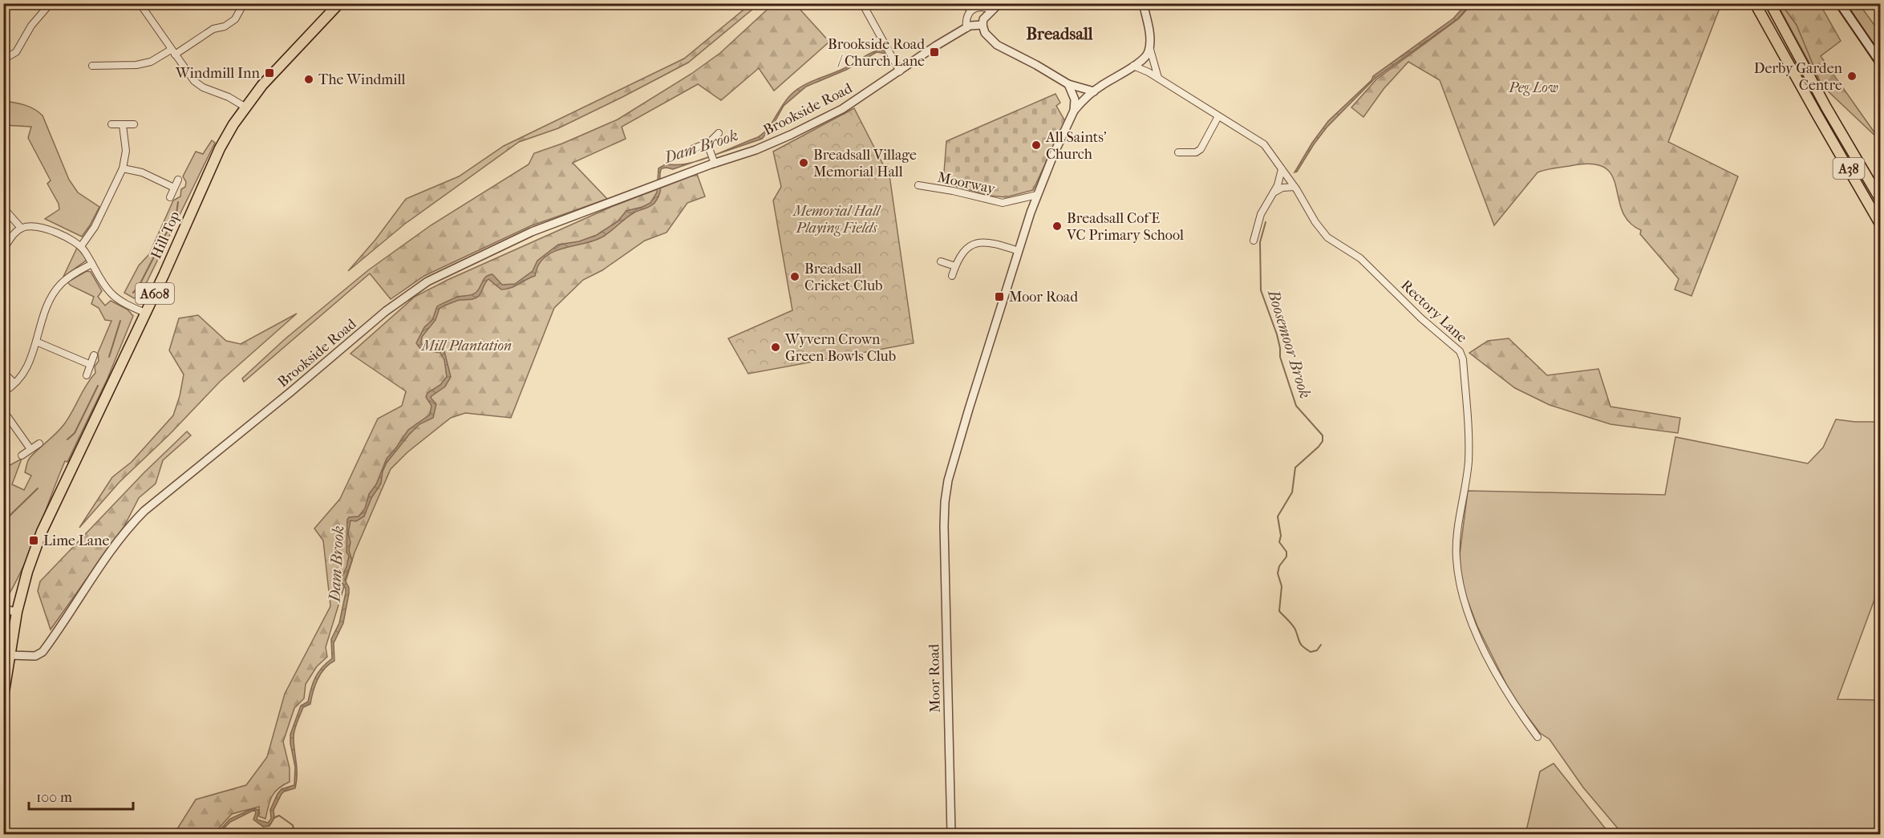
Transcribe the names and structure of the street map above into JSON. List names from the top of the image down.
{
  "streets": {
    "main road": ["A38", "Hill Top", "A608"],
    "street": [
      "Brookside Road",
      "Moorway",
      "Rectory Lane",
      "Moor Road"
    ]
  },
  "crossings": [
    ["Brookside Road", "A608"],
    ["Moorway", "Moor Road"],
    ["Hill Top", "A608"],
    ["Rectory Lane", "Moor Road"]
  ],
  "districts": ["Breadsall"],
  "water": ["Dam Brook", "Boosemoor Brook"],
  "parks": ["Peg Low", "Memorial Hall Playing Fields", "Mill Plantation"],
  "places": {
    "transit": [
      "Brookside Road / Church Lane",
      "Windmill Inn",
      "Moor Road",
      "Lime Lane"
    ],
    "other": [
      "Derby Garden Centre",
      "The Windmill",
      "All Saints' Church",
      "Breadsall Village Memorial Hall",
      "Breadsall CofE VC Primary School",
      "Breadsall Cricket Club",
      "Wyvern Crown Green Bowls Club"
    ]
  },
  "scale_bar": "100 m"
}
